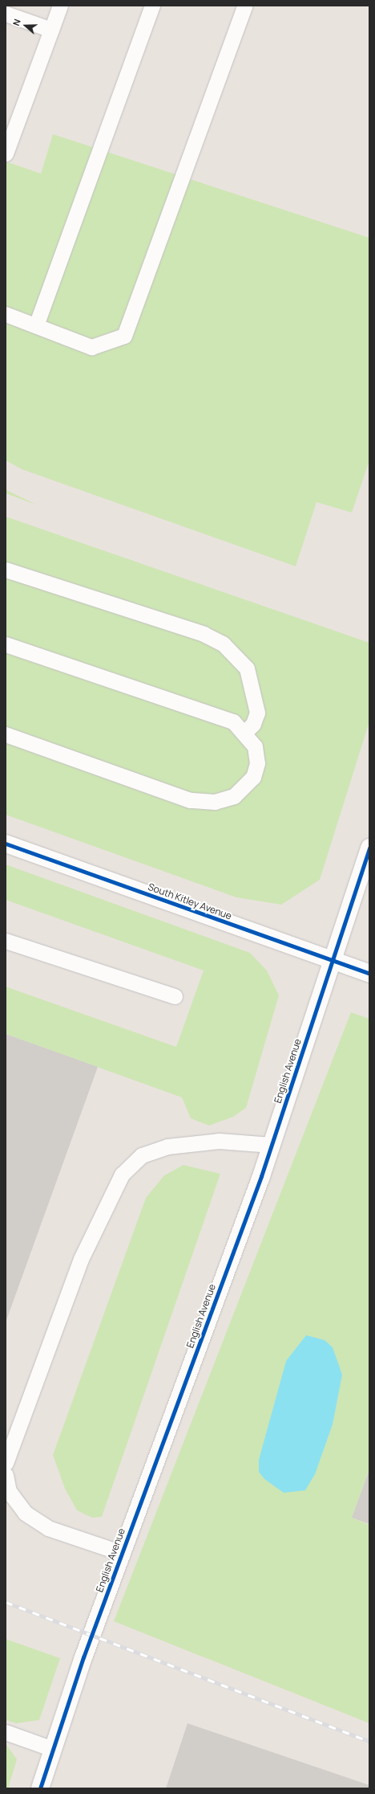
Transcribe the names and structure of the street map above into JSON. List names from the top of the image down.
{
  "streets": {
    "street": ["South Kitley Avenue", "English Avenue"]
  },
  "crossings": [
    ["South Kitley Avenue", "English Avenue"]
  ],
  "north": "left"
}
